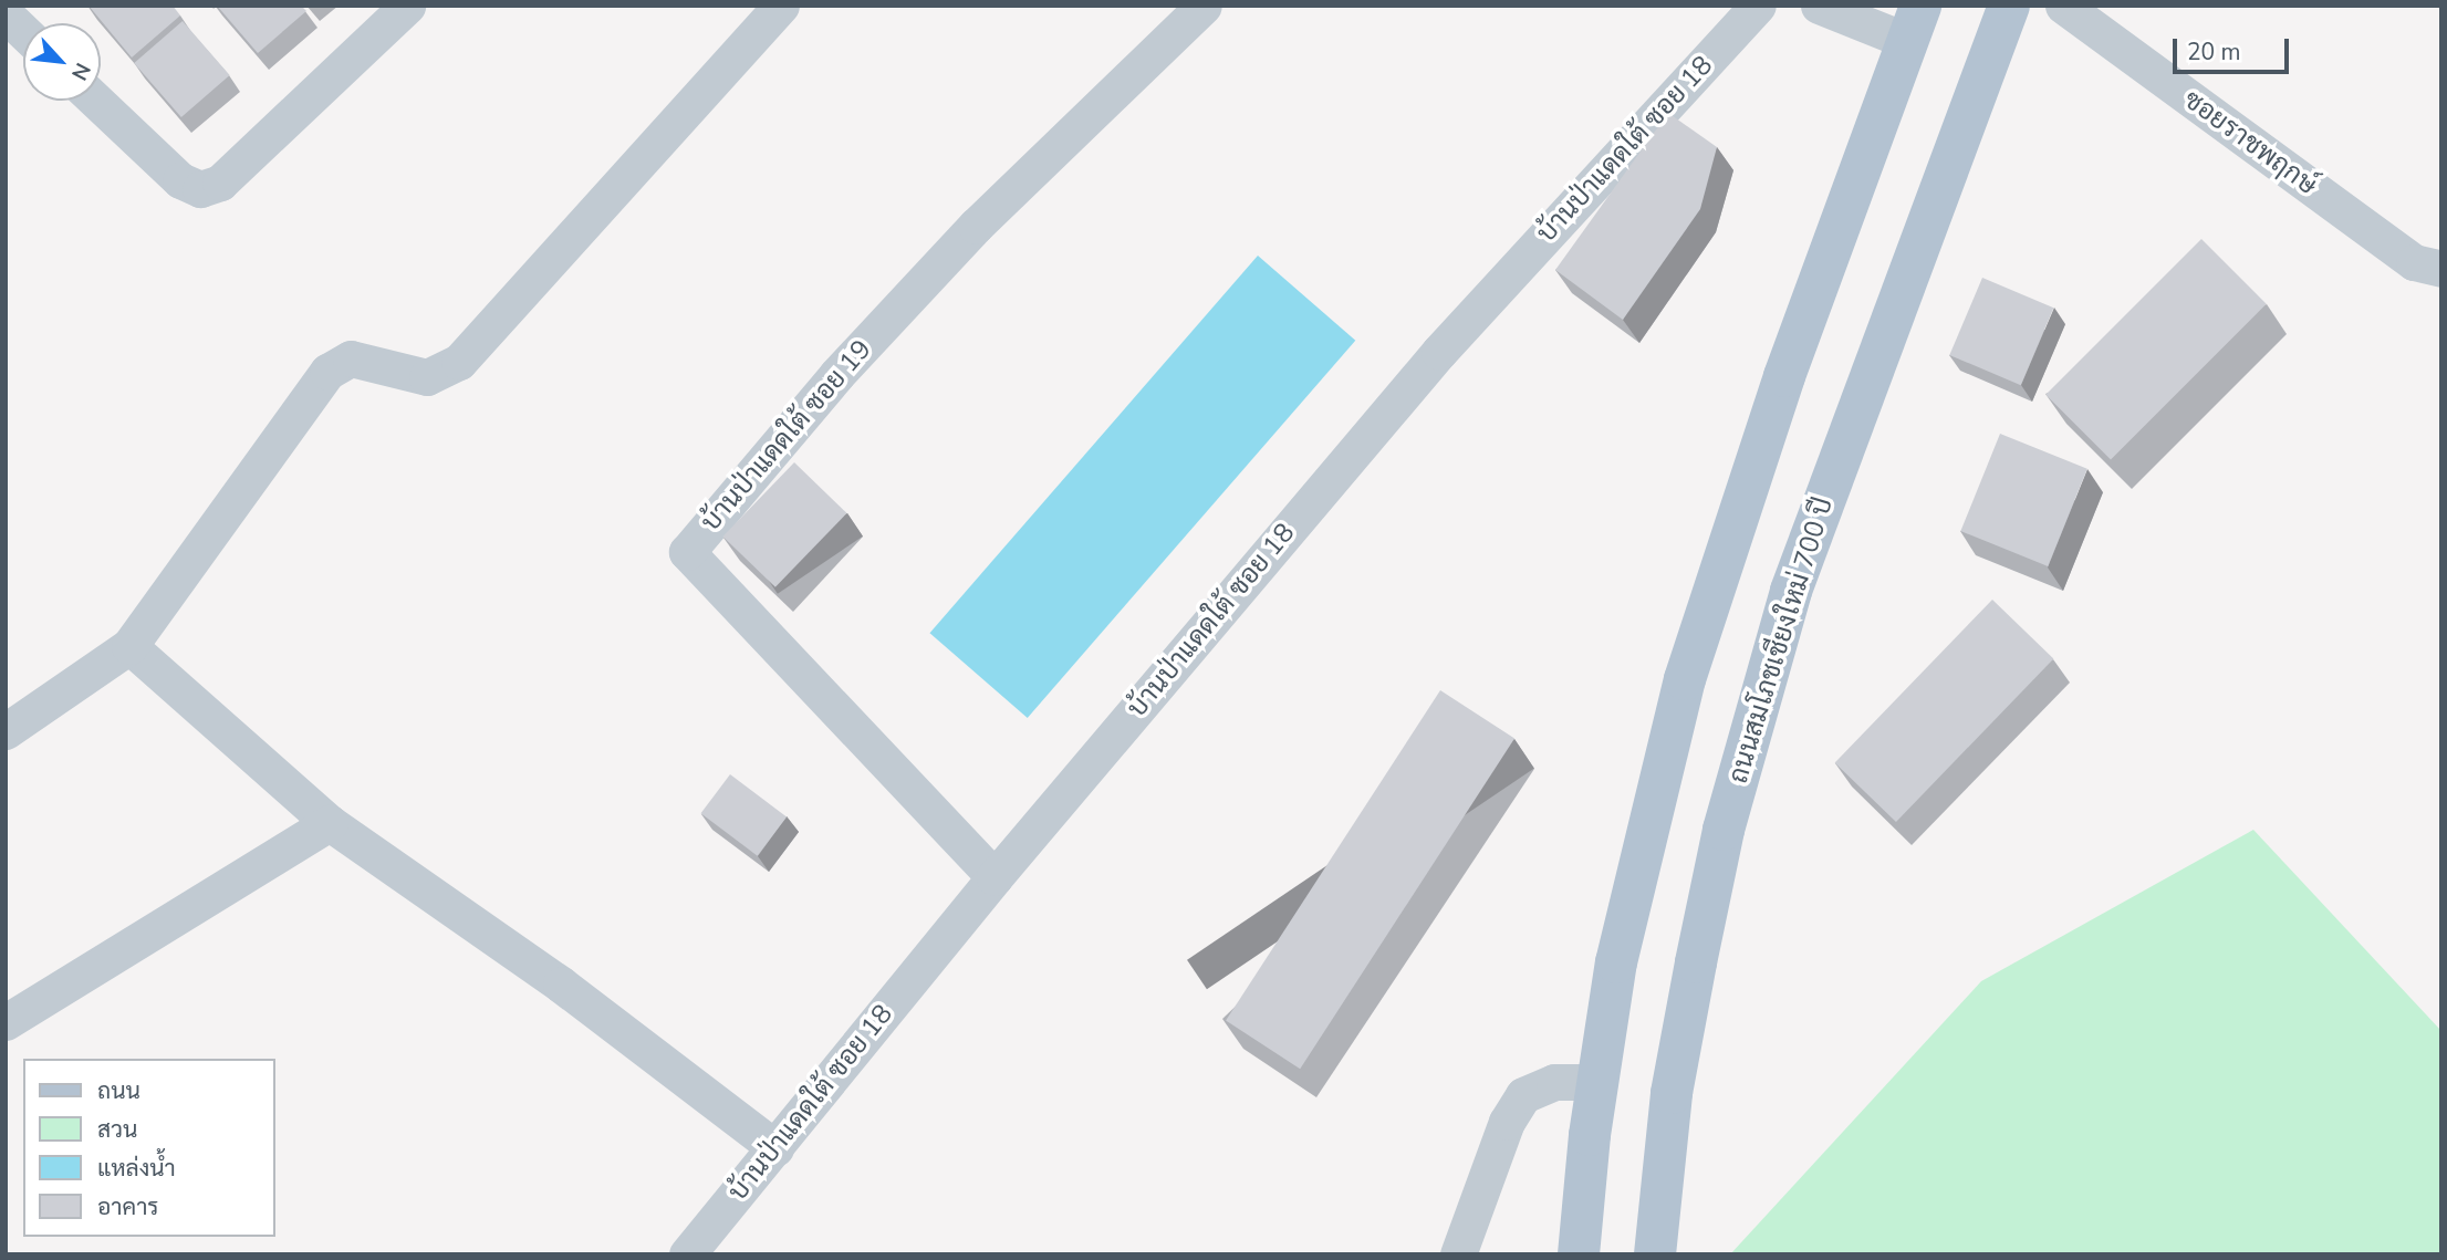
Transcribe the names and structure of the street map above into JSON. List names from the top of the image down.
{
  "streets": {
    "main road": ["ถนนสมโภชเชียงใหม่ 700 ปี"],
    "street": ["ซอยราชพฤกษ์", "บ้านป่าแดดใต้ ซอย 18", "บ้านป่าแดดใต้ ซอย 19"]
  },
  "crossings": [
    ["บ้านป่าแดดใต้ ซอย 18", "บ้านป่าแดดใต้ ซอย 19"]
  ],
  "legend": [
    "ถนน",
    "สวน",
    "แหล่งน้ำ",
    "อาคาร"
  ],
  "scale_bar": "20 m",
  "north": "bottom right"
}
